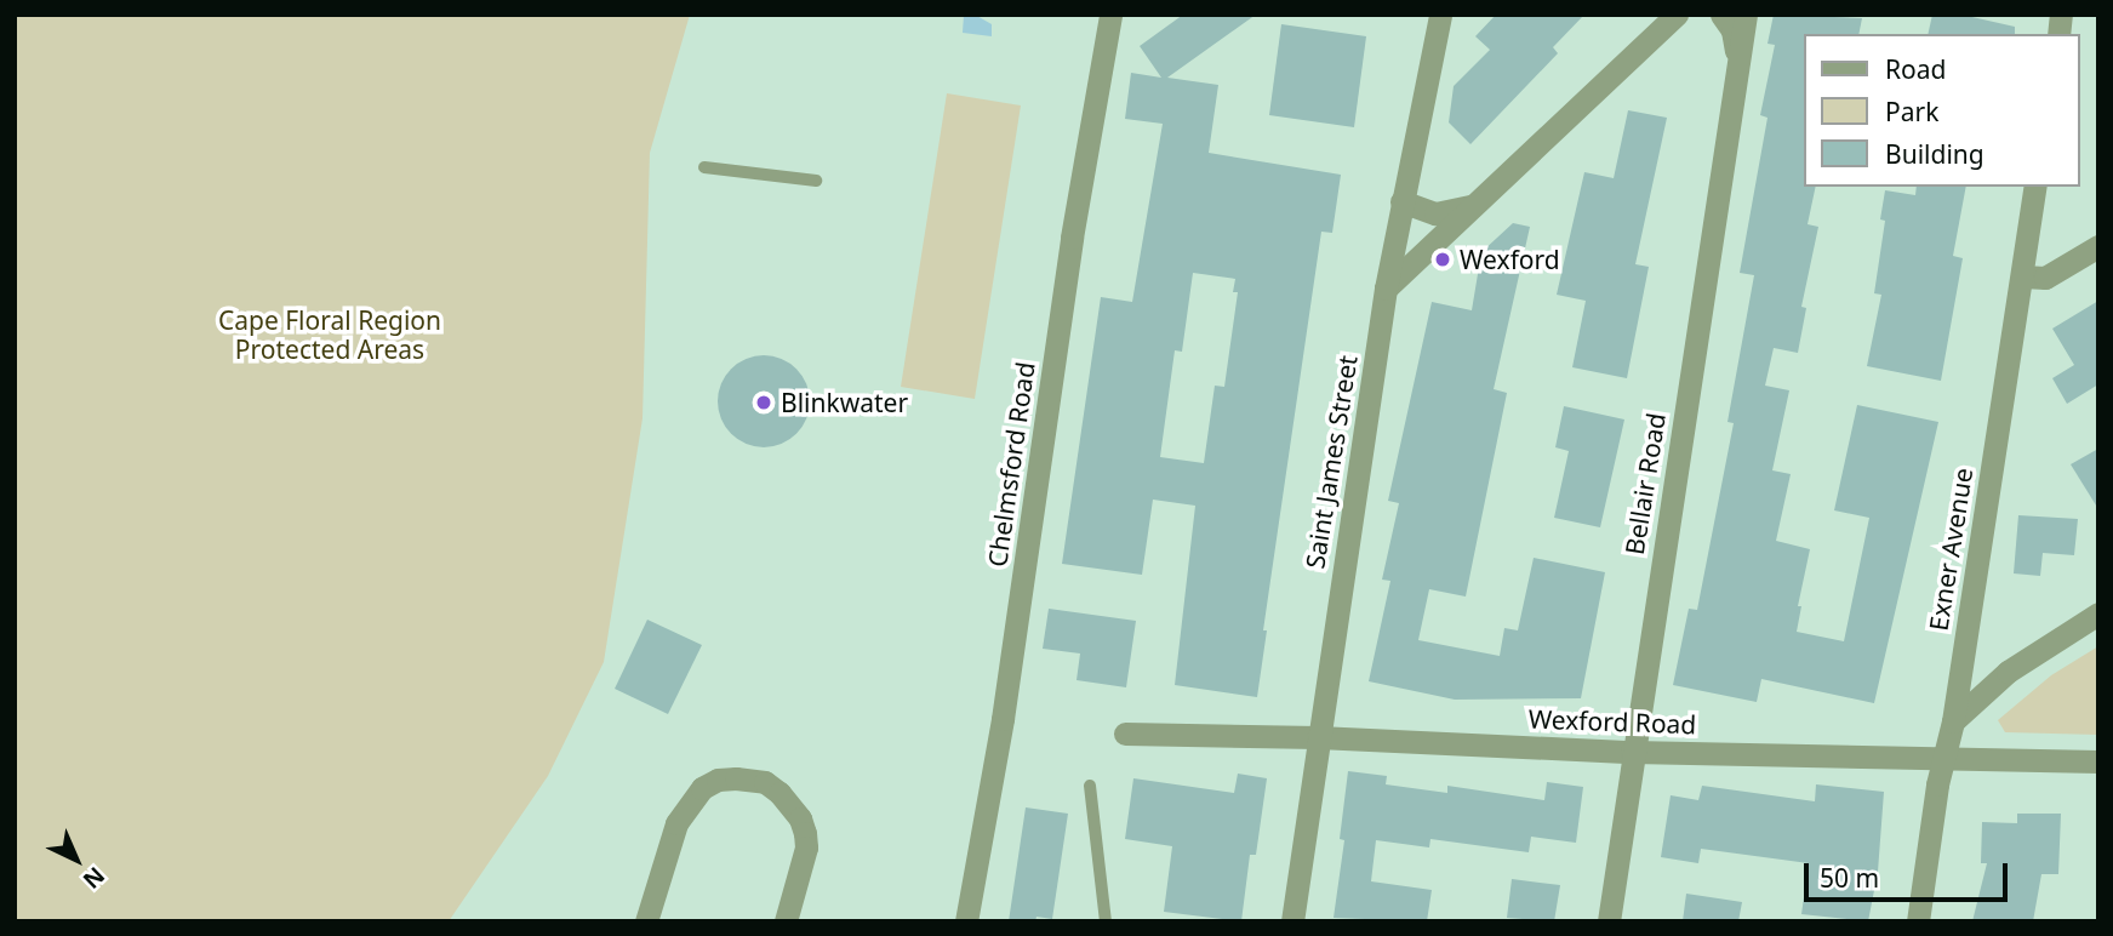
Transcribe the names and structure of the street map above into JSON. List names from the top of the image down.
{
  "streets": {
    "street": [
      "Saint James Street",
      "Chelmsford Road",
      "Bellair Road",
      "Exner Avenue",
      "Wexford Road"
    ]
  },
  "crossings": [
    ["Saint James Street", "Wexford Road"],
    ["Bellair Road", "Wexford Road"],
    ["Exner Avenue", "Wexford Road"]
  ],
  "parks": ["Cape Floral Region Protected Areas"],
  "places": ["Wexford", "Blinkwater"],
  "legend": ["Road", "Park", "Building"],
  "scale_bar": "50 m",
  "north": "bottom right"
}
